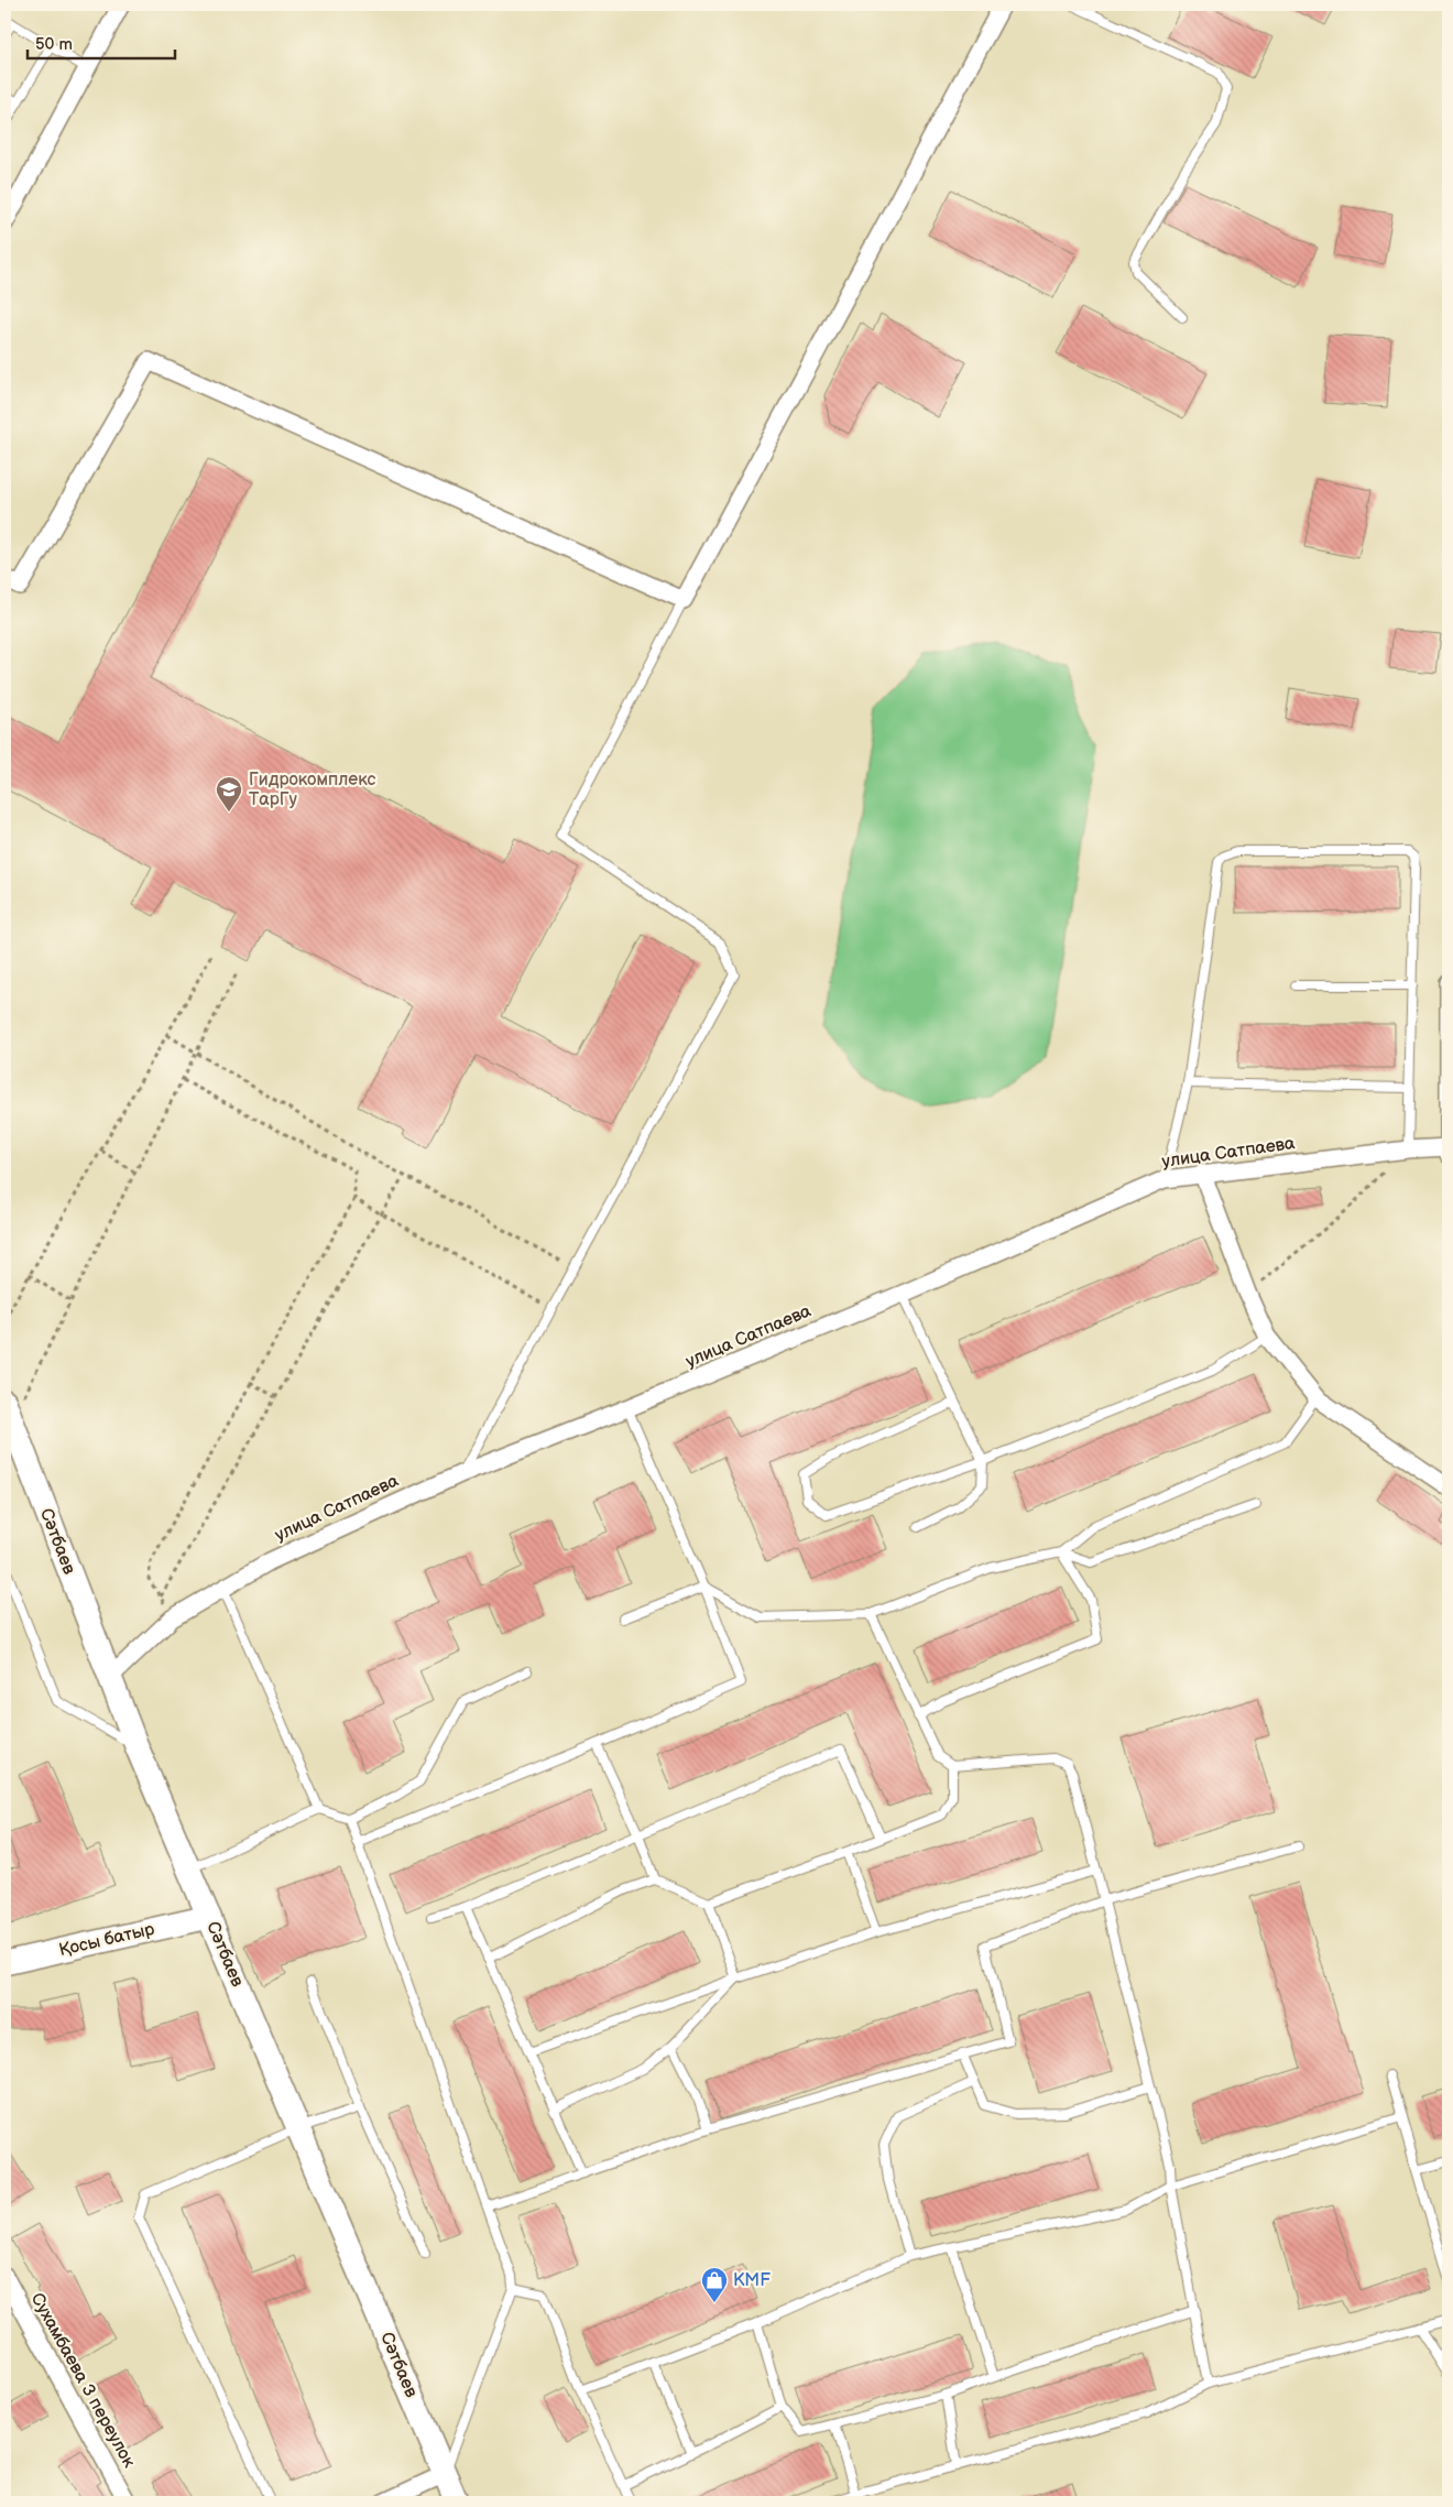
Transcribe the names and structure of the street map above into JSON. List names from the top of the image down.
{
  "streets": {
    "street": [
      "улица Сатпаева",
      "Сәтбаев",
      "Қосы батыр",
      "Сухамбаева 3 переулок"
    ]
  },
  "crossings": [
    ["улица Сатпаева", "Сәтбаев"],
    ["Сәтбаев", "Қосы батыр"]
  ],
  "places": {
    "school or university": ["Гидрокомплекс ТарГу"],
    "shop": ["KMF"]
  },
  "scale_bar": "50 m"
}
